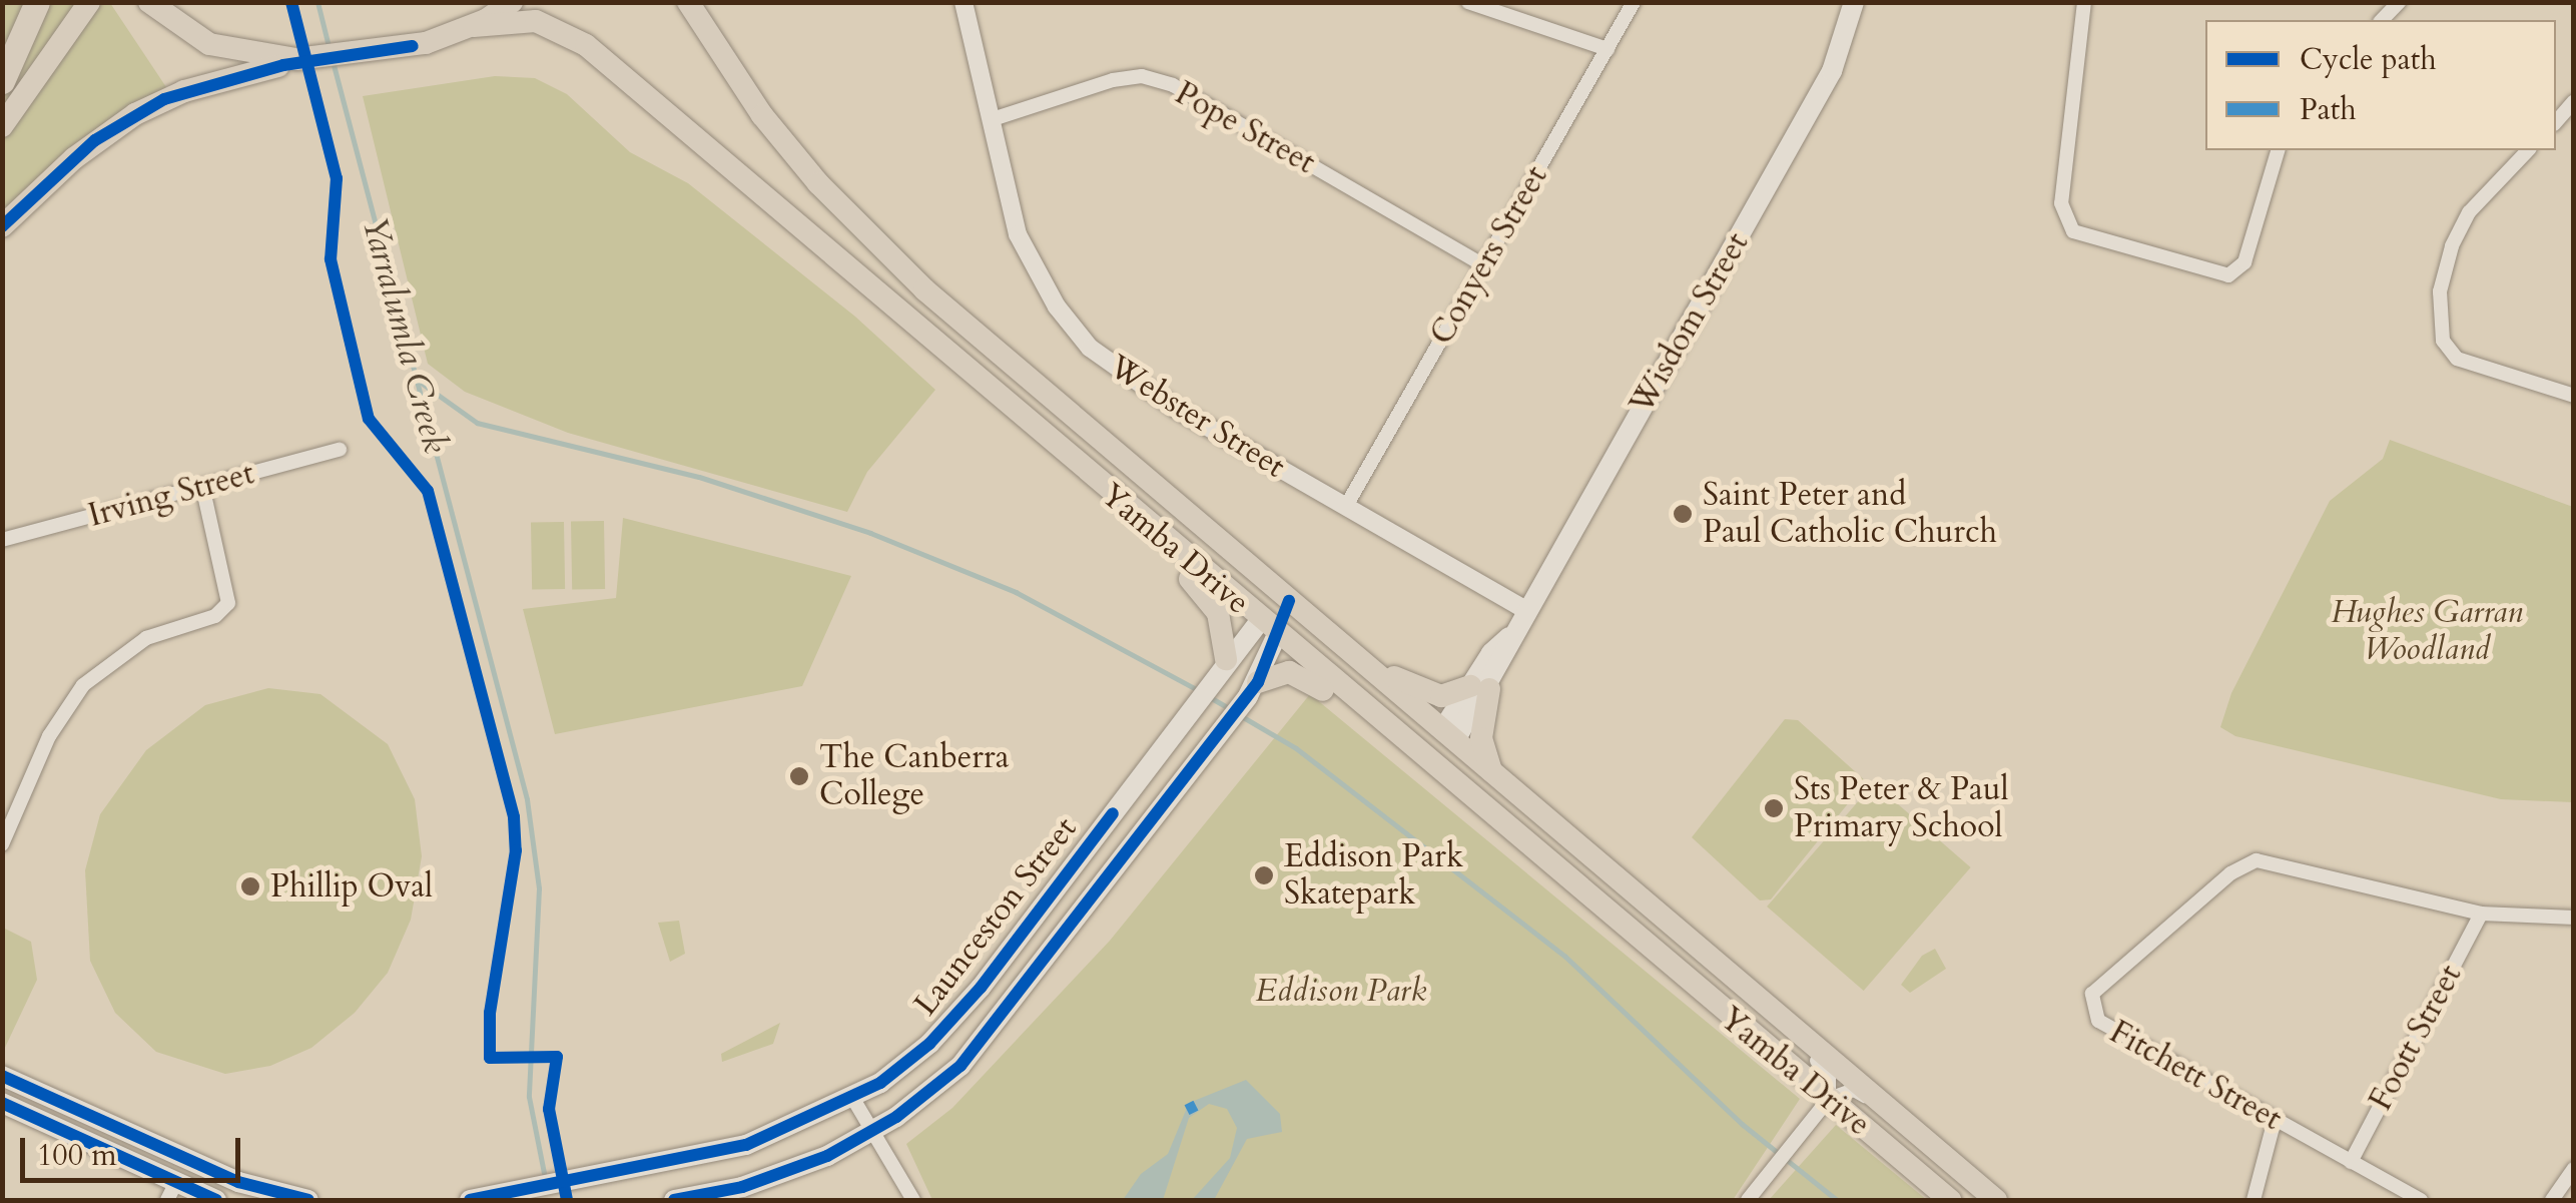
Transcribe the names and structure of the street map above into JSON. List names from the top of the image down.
{
  "streets": {
    "main road": ["Wisdom Street", "Yamba Drive", "Launceston Street"],
    "street": [
      "Pope Street",
      "Conyers Street",
      "Webster Street",
      "Irving Street",
      "Foott Street",
      "Fitchett Street"
    ]
  },
  "crossings": [
    ["Pope Street", "Conyers Street"],
    ["Pope Street", "Webster Street"],
    ["Conyers Street", "Webster Street"],
    ["Wisdom Street", "Webster Street"],
    ["Wisdom Street", "Yamba Drive"],
    ["Yamba Drive", "Launceston Street"],
    ["Foott Street", "Fitchett Street"]
  ],
  "water": ["Yarralumla Creek"],
  "parks": ["Hughes Garran Woodland", "Eddison Park"],
  "places": [
    "Saint Peter and Paul Catholic Church",
    "The Canberra College",
    "Sts Peter & Paul Primary School",
    "Eddison Park Skatepark",
    "Phillip Oval"
  ],
  "legend": ["Cycle path", "Path"],
  "scale_bar": "100 m"
}
